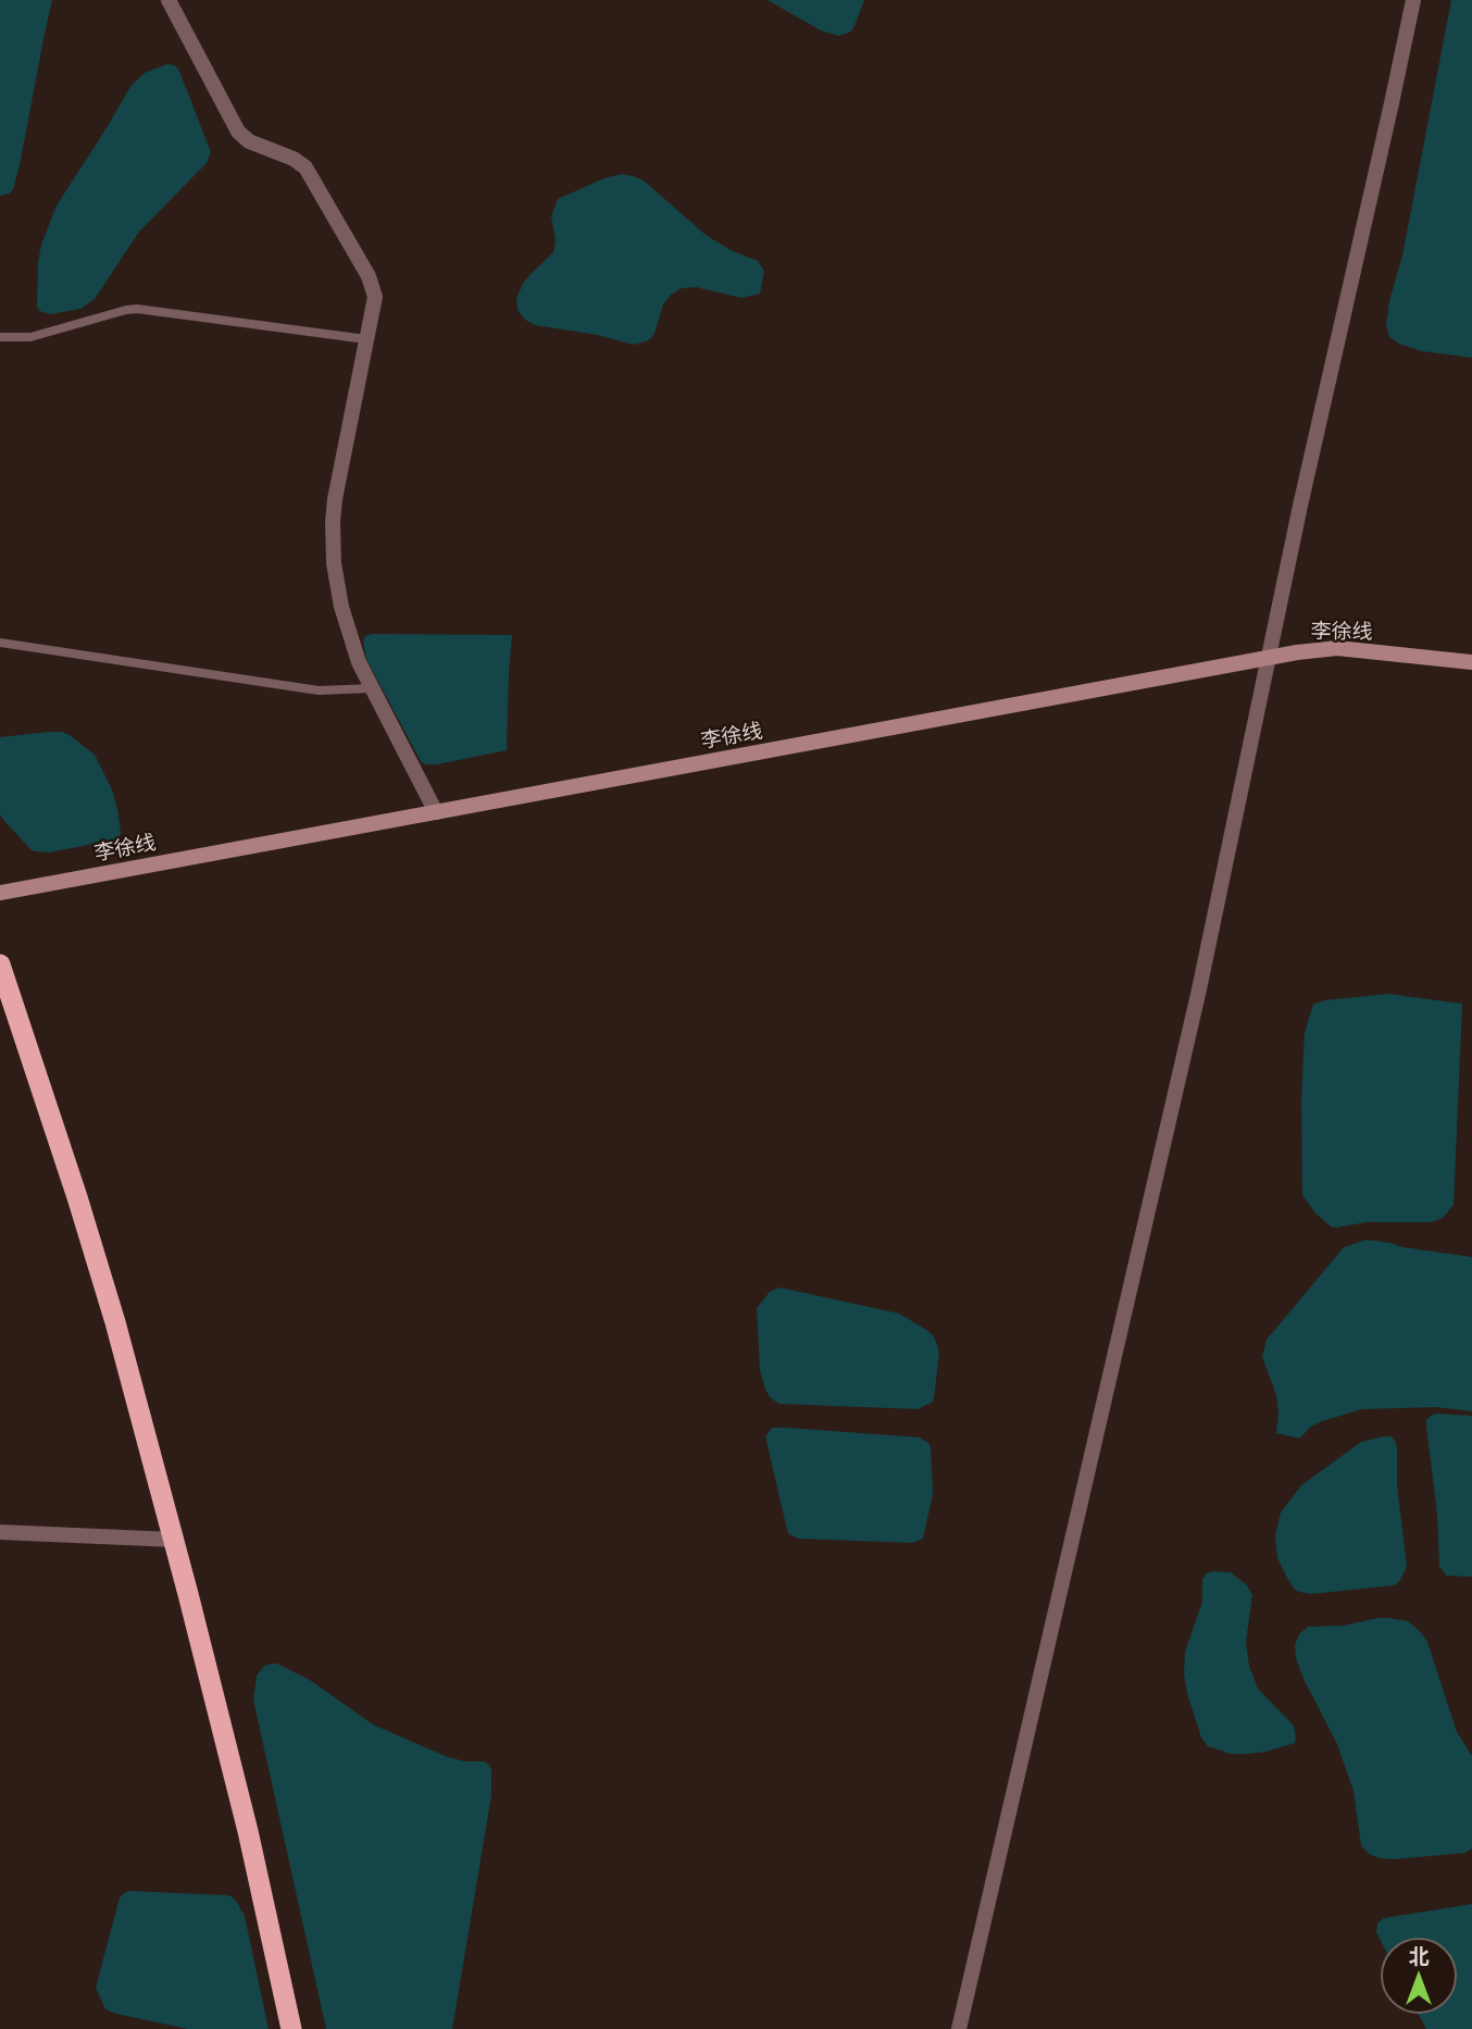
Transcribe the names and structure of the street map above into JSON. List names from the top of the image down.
{
  "streets": {
    "main road": ["李徐线"]
  },
  "north": "top"
}
